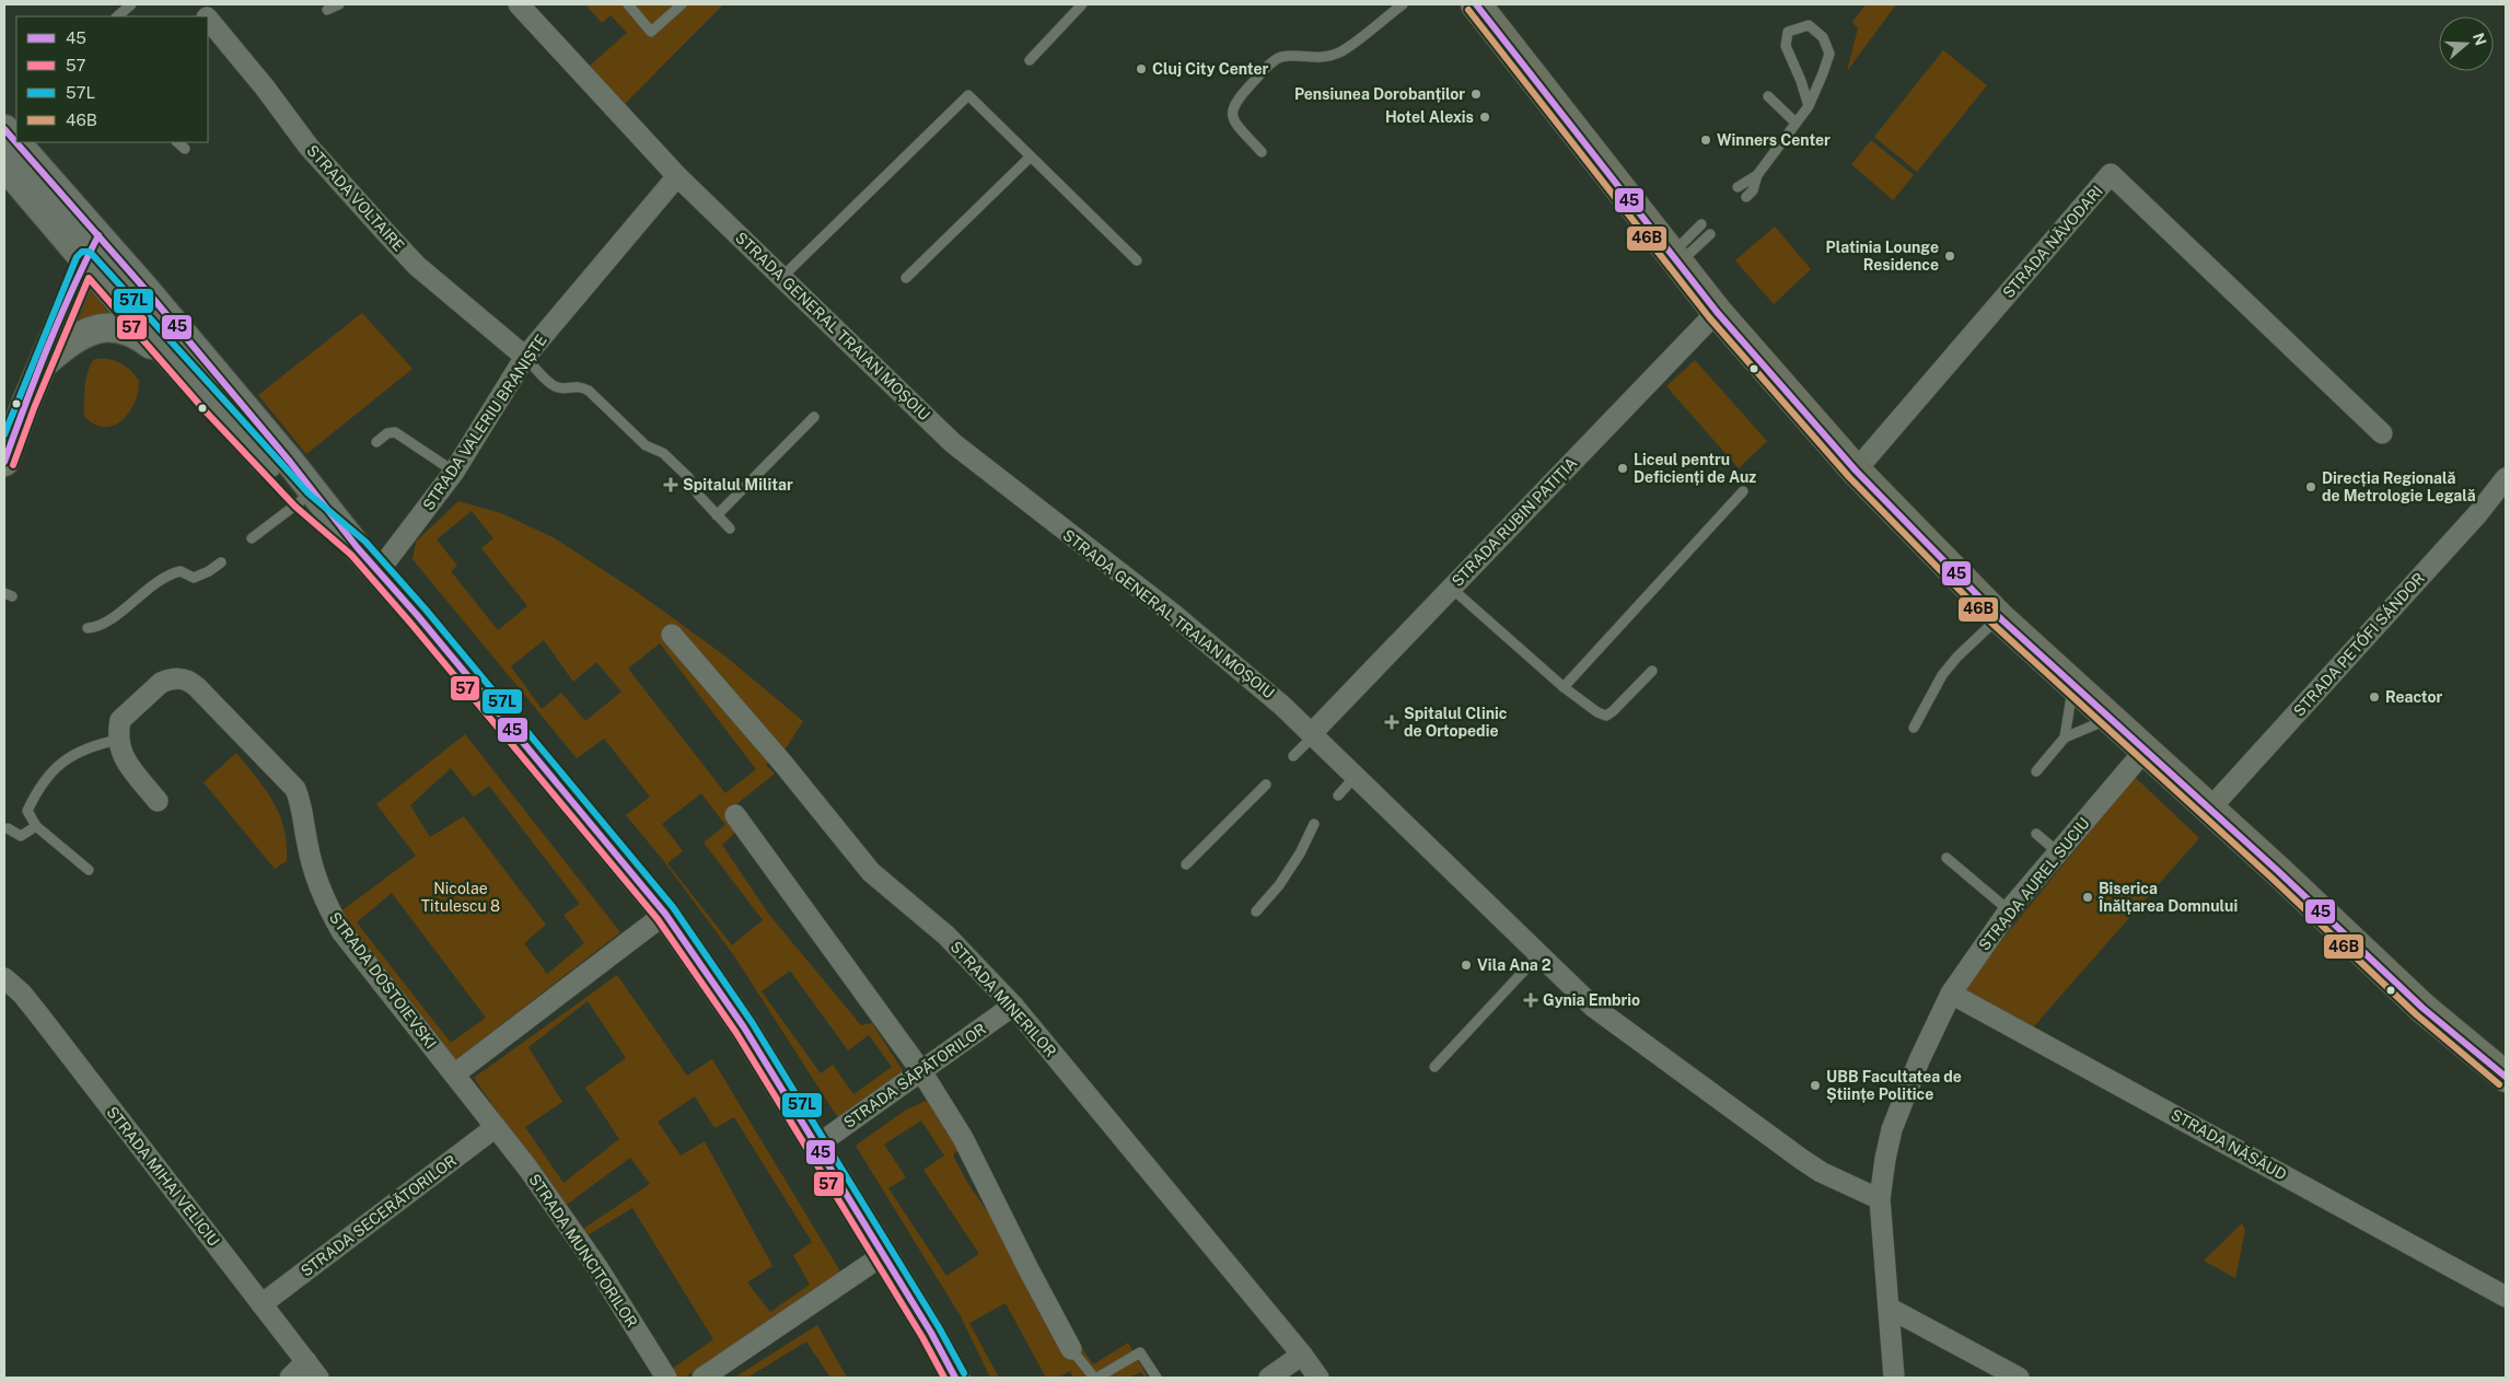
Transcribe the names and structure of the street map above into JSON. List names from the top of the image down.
{
  "streets": {
    "street": [
      "STRADA VOLTAIRE",
      "STRADA NĂVODARI",
      "STRADA GENERAL TRAIAN MOȘOIU",
      "STRADA VALERIU BRANIȘTE",
      "STRADA RUBIN PATIȚIA",
      "STRADA PETŐFI SÁNDOR",
      "STRADA AUREL SUCIU",
      "STRADA DOSTOIEVSKI",
      "STRADA MINERILOR",
      "STRADA SĂPĂTORILOR",
      "STRADA NĂSĂUD",
      "STRADA MIHAI VELICIU",
      "STRADA SECERĂTORILOR",
      "STRADA MUNCITORILOR"
    ]
  },
  "crossings": [
    ["STRADA VOLTAIRE", "STRADA VALERIU BRANIȘTE"],
    ["STRADA GENERAL TRAIAN MOȘOIU", "STRADA VALERIU BRANIȘTE"],
    ["STRADA GENERAL TRAIAN MOȘOIU", "STRADA RUBIN PATIȚIA"],
    ["STRADA GENERAL TRAIAN MOȘOIU", "STRADA AUREL SUCIU"],
    ["STRADA AUREL SUCIU", "STRADA NĂSĂUD"],
    ["STRADA DOSTOIEVSKI", "STRADA SECERĂTORILOR"],
    ["STRADA DOSTOIEVSKI", "STRADA MUNCITORILOR"],
    ["STRADA MINERILOR", "STRADA SĂPĂTORILOR"],
    ["STRADA MIHAI VELICIU", "STRADA SECERĂTORILOR"],
    ["STRADA SECERĂTORILOR", "STRADA MUNCITORILOR"]
  ],
  "parks": ["Nicolae Titulescu 8"],
  "places": {
    "other": [
      "Cluj City Center",
      "Pensiunea Dorobanților",
      "Hotel Alexis",
      "Winners Center",
      "Platinia Lounge Residence",
      "Liceul pentru Deficienți de Auz",
      "Direcția Regională de Metrologie Legală",
      "Reactor",
      "Biserica Înălțarea Domnului",
      "Vila Ana 2",
      "UBB Facultatea de Științe Politice"
    ],
    "health": ["Spitalul Militar", "Spitalul Clinic de Ortopedie", "Gynia Embrio"]
  },
  "lines": [
    "transit line 45",
    "transit line 46B",
    "transit line 57L",
    "transit line 57"
  ],
  "legend": [
    "45",
    "57",
    "57L",
    "46B"
  ],
  "north": "right"
}
